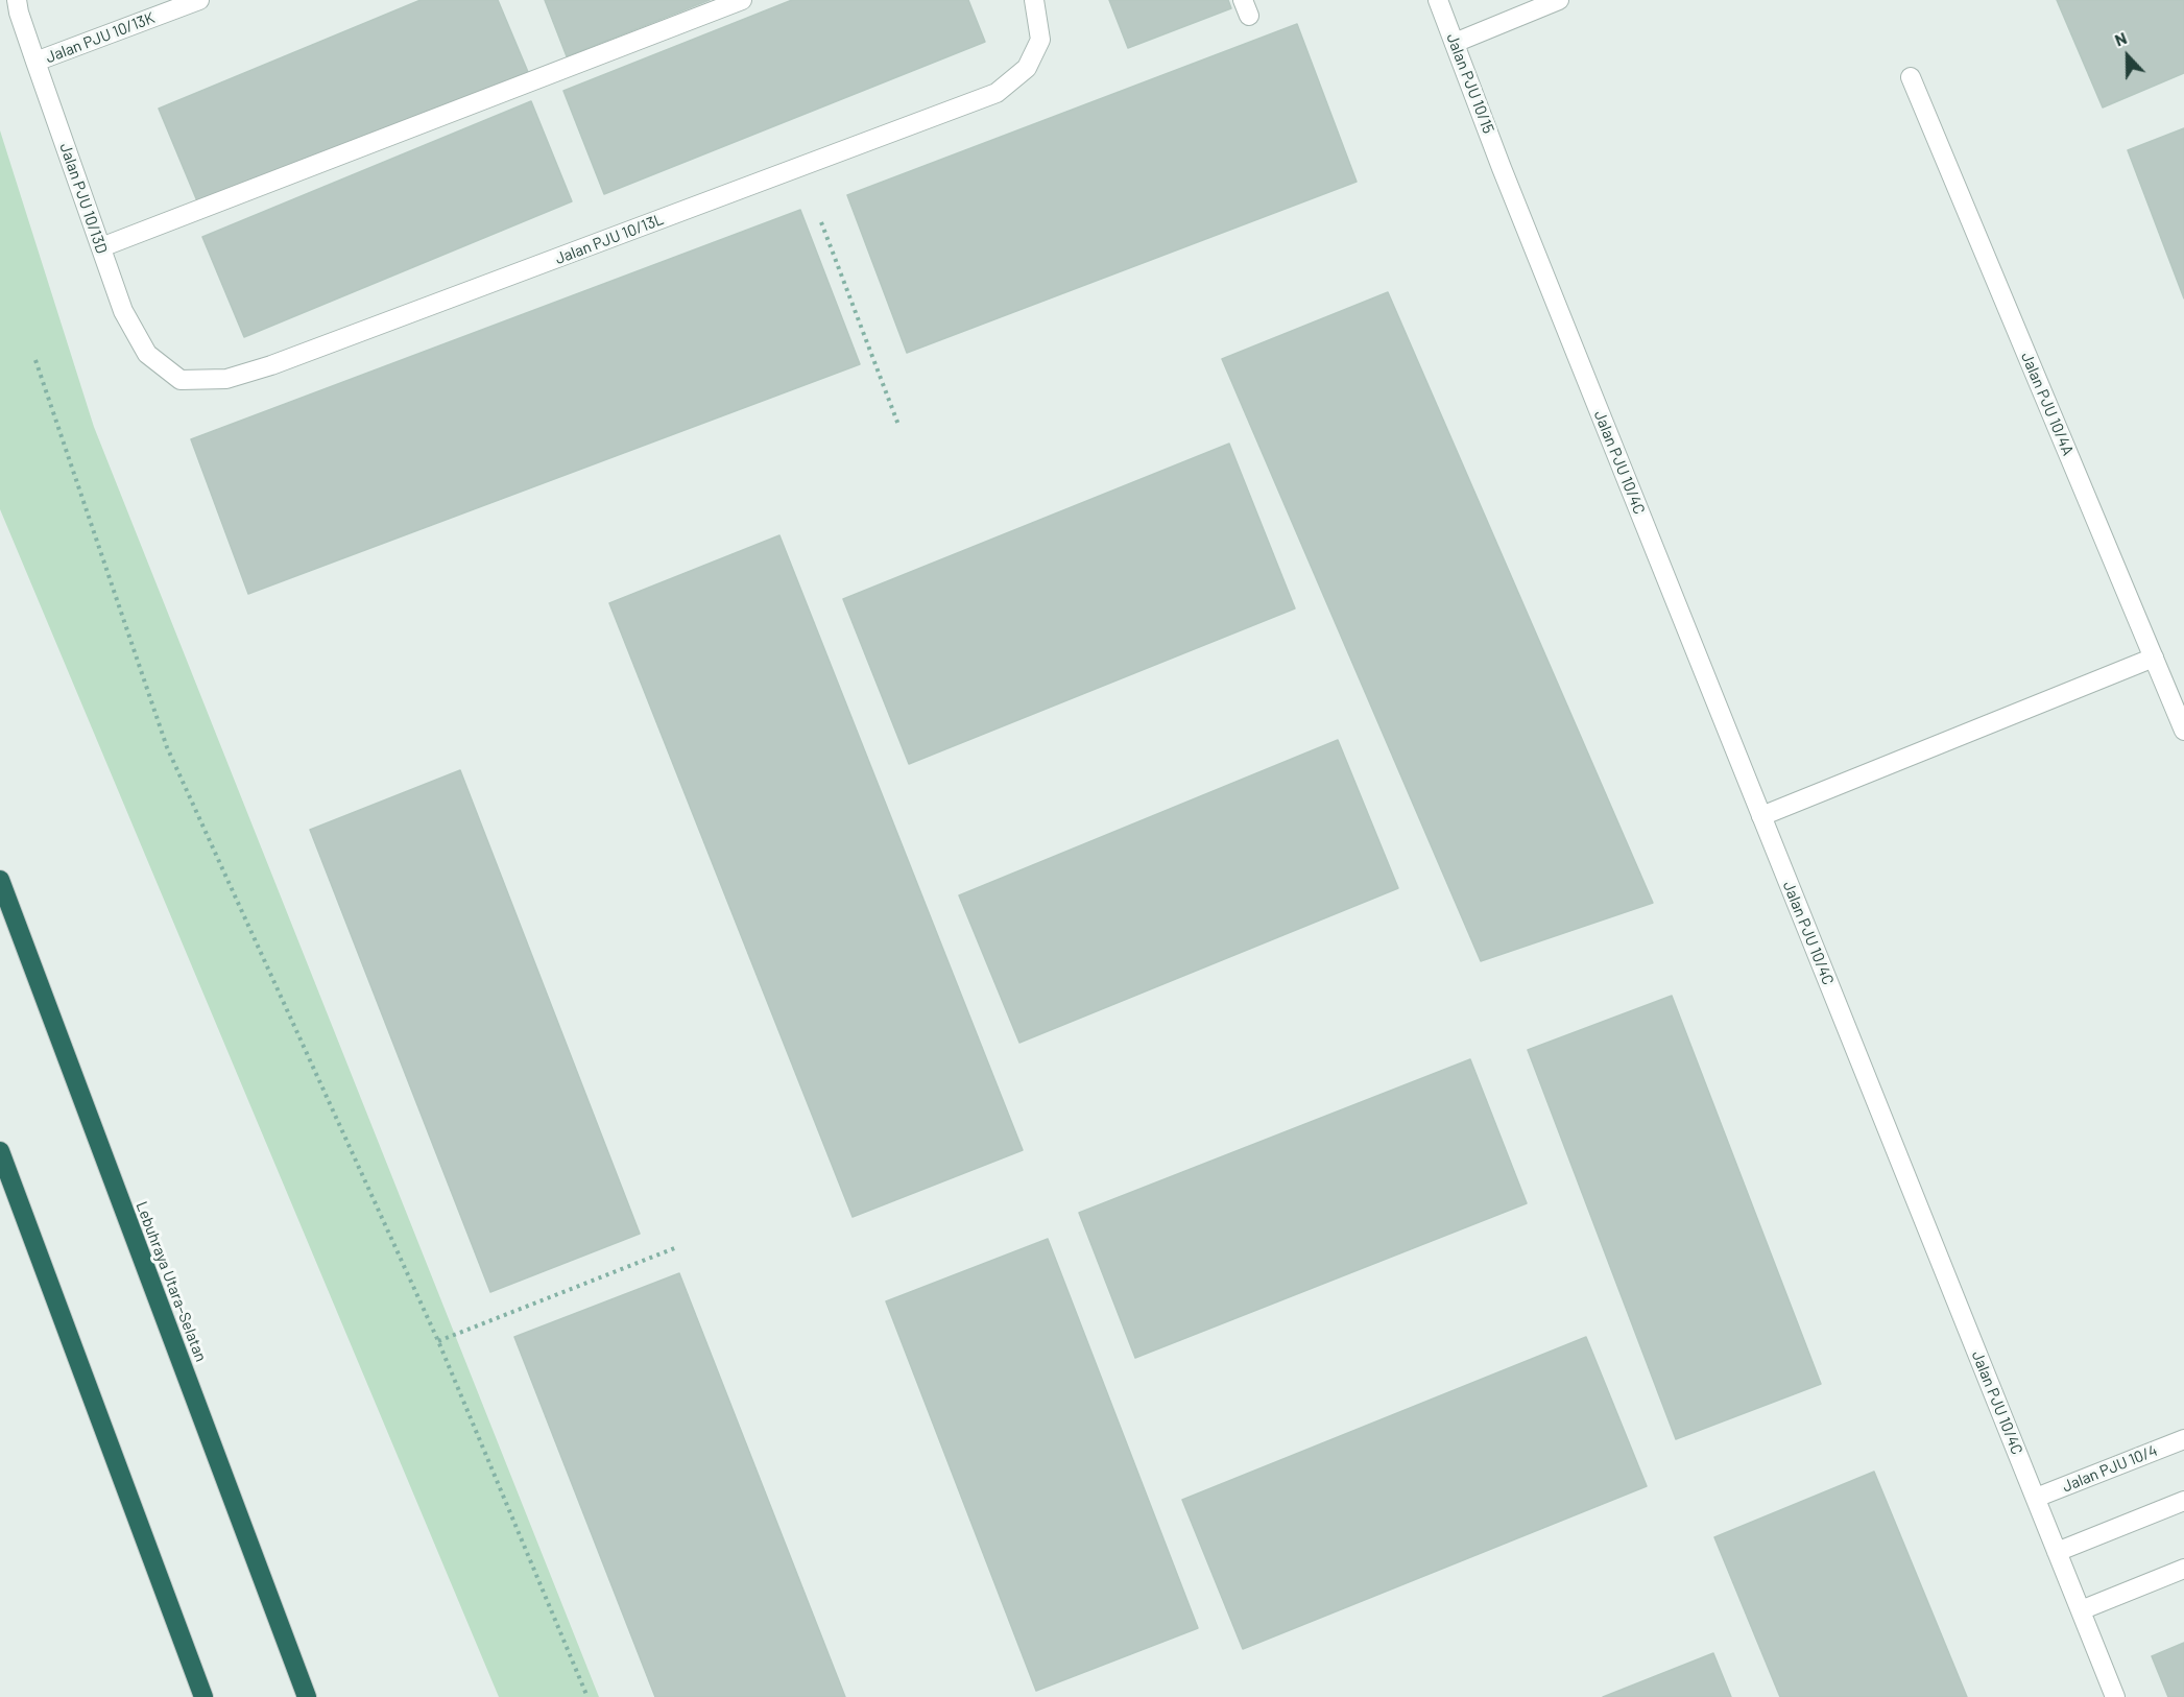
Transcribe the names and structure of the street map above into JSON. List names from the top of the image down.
{
  "streets": {
    "highway": ["Lebuhraya Utara–Selatan"],
    "street": [
      "Jalan PJU 10/13K",
      "Jalan PJU 10/15",
      "Jalan PJU 10/13D",
      "Jalan PJU 10/13L",
      "Jalan PJU 10/4A",
      "Jalan PJU 10/4C",
      "Jalan PJU 10/4"
    ]
  },
  "crossings": [
    ["Jalan PJU 10/13K", "Jalan PJU 10/13D"],
    ["Jalan PJU 10/15", "Jalan PJU 10/4C"],
    ["Jalan PJU 10/13D", "Jalan PJU 10/13L"],
    ["Jalan PJU 10/4C", "Jalan PJU 10/4"]
  ],
  "north": "top"
}
